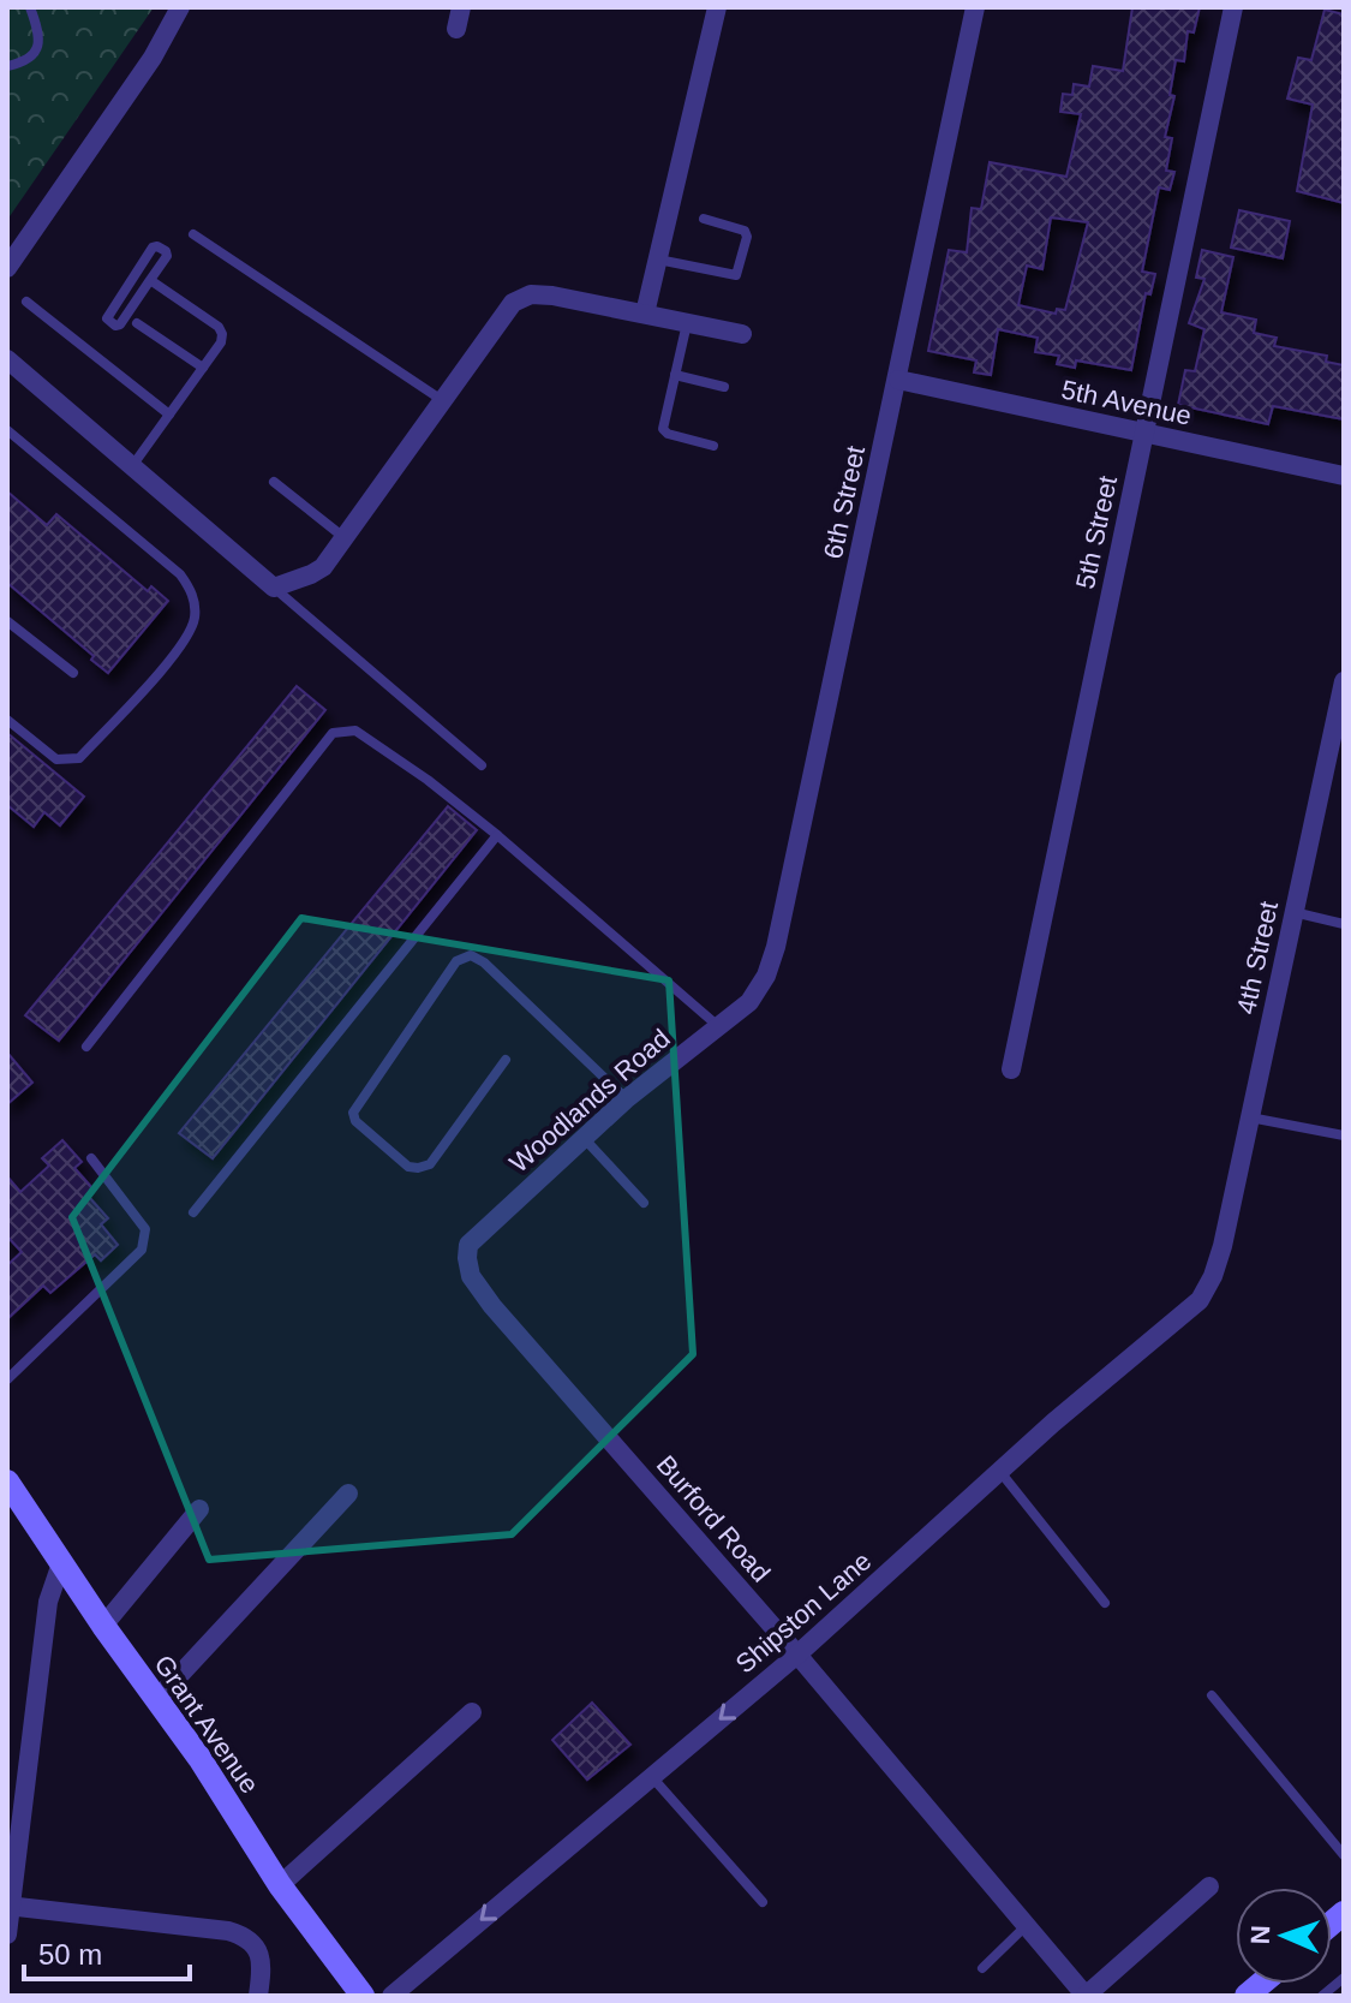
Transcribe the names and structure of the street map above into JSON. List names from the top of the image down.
{
  "streets": {
    "street": [
      "5th Avenue",
      "6th Street",
      "5th Street",
      "4th Street",
      "Woodlands Road",
      "Burford Road",
      "Shipston Lane",
      "Grant Avenue"
    ]
  },
  "crossings": [
    ["5th Avenue", "6th Street"],
    ["5th Avenue", "5th Street"],
    ["6th Street", "Woodlands Road"],
    ["4th Street", "Shipston Lane"],
    ["Woodlands Road", "Burford Road"],
    ["Burford Road", "Shipston Lane"]
  ],
  "scale_bar": "50 m",
  "north": "left"
}
